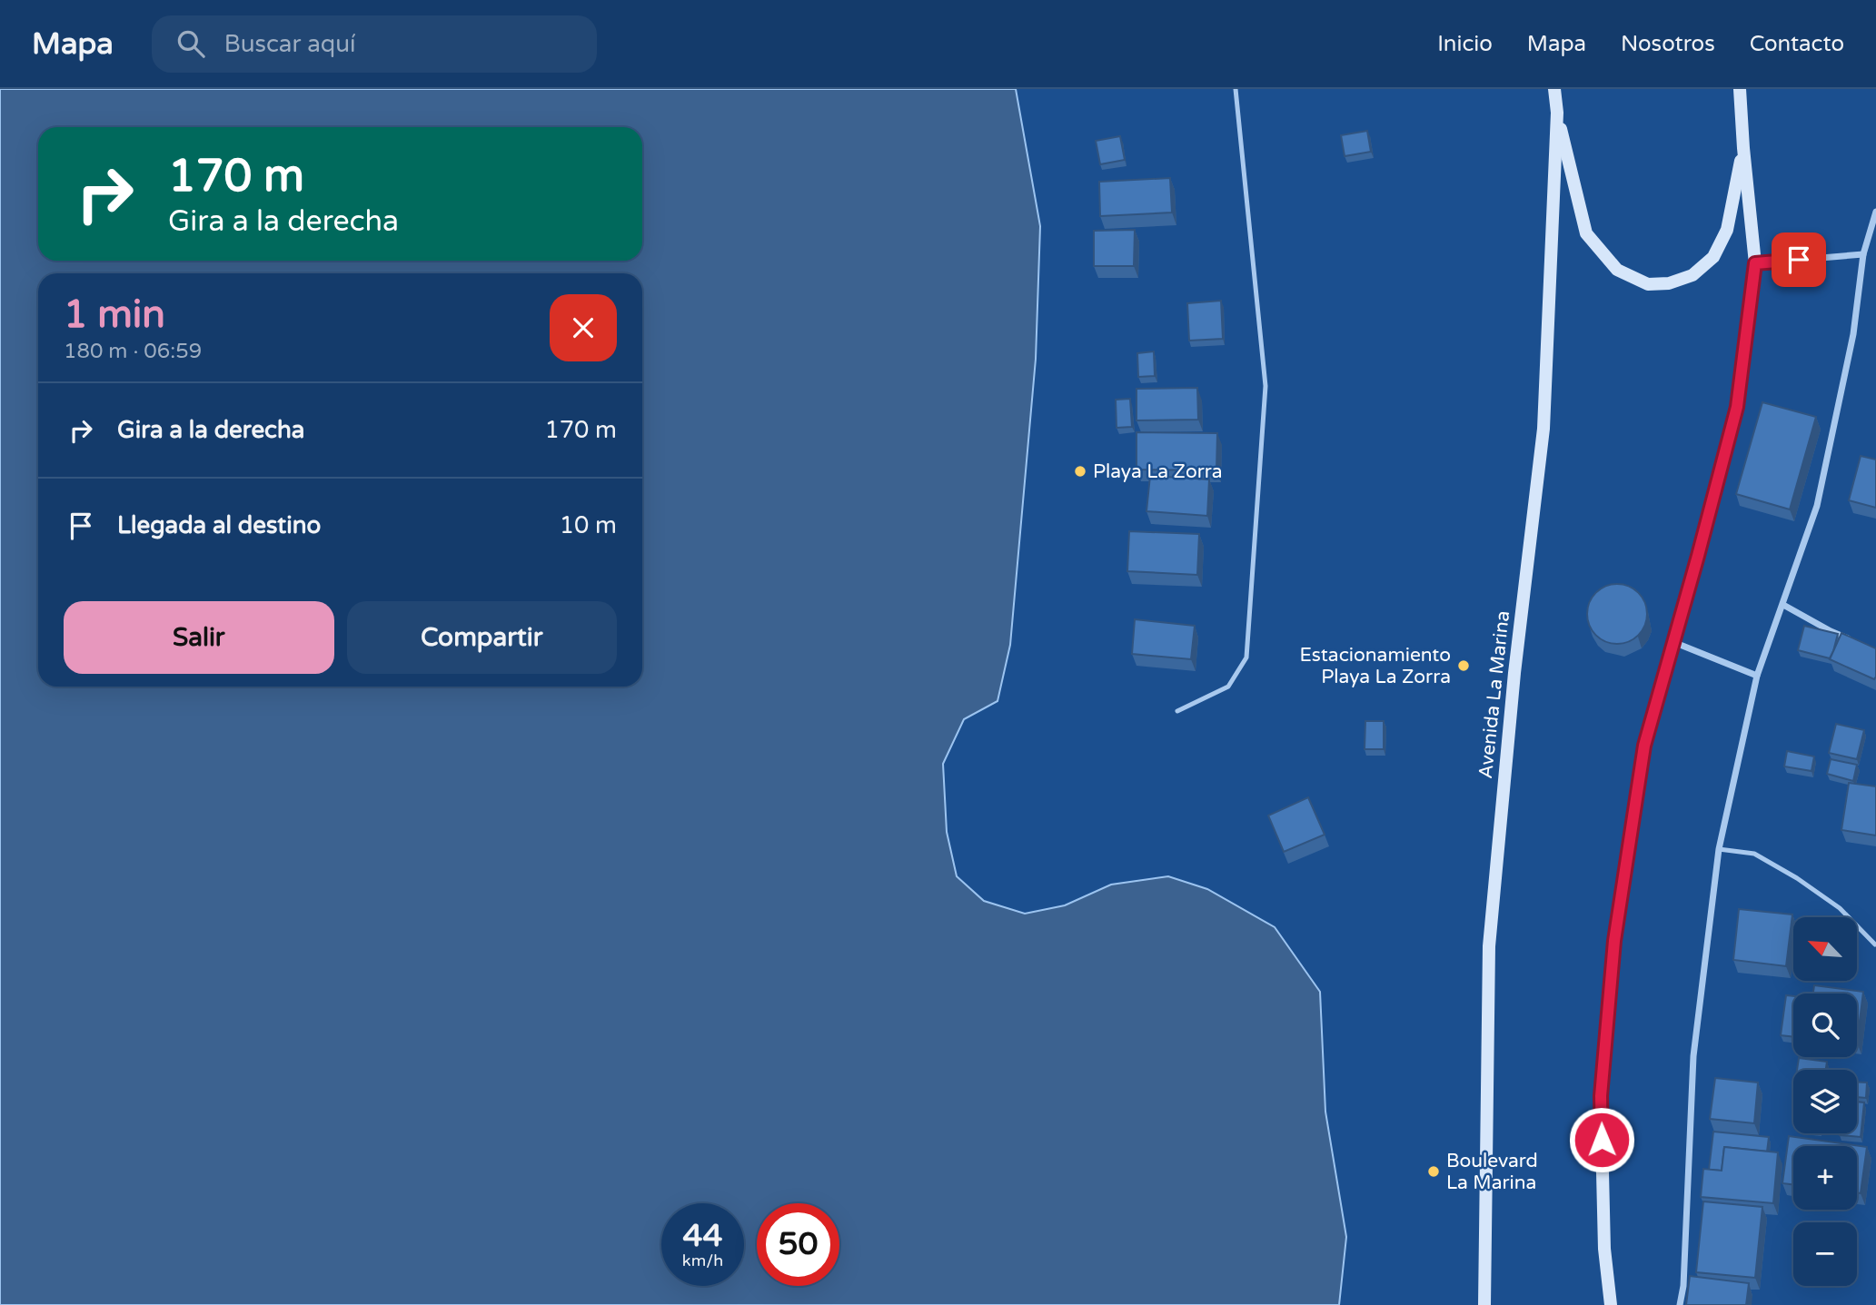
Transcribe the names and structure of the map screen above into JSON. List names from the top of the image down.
{
  "streets": {
    "main road": ["Avenida La Marina"]
  },
  "places": ["Playa La Zorra", "Estacionamiento Playa La Zorra", "Boulevard La Marina"],
  "north": "top left",
  "page": {
    "header": "Mapa",
    "search": "Buscar aquí",
    "nav": [
      "Inicio",
      "Mapa",
      "Nosotros",
      "Contacto"
    ],
    "turn": ["170 m", "Gira a la derecha"],
    "heading": ["1 min", "180 m · 06:59"],
    "list": [
      {
        "name": "Gira a la derecha",
        "value": "170 m"
      },
      {
        "name": "Llegada al destino",
        "value": "10 m"
      }
    ],
    "buttons": ["Salir", "Compartir"],
    "map_buttons": ["+", "−"],
    "speed": "44 km/h",
    "limit": "50"
  }
}
